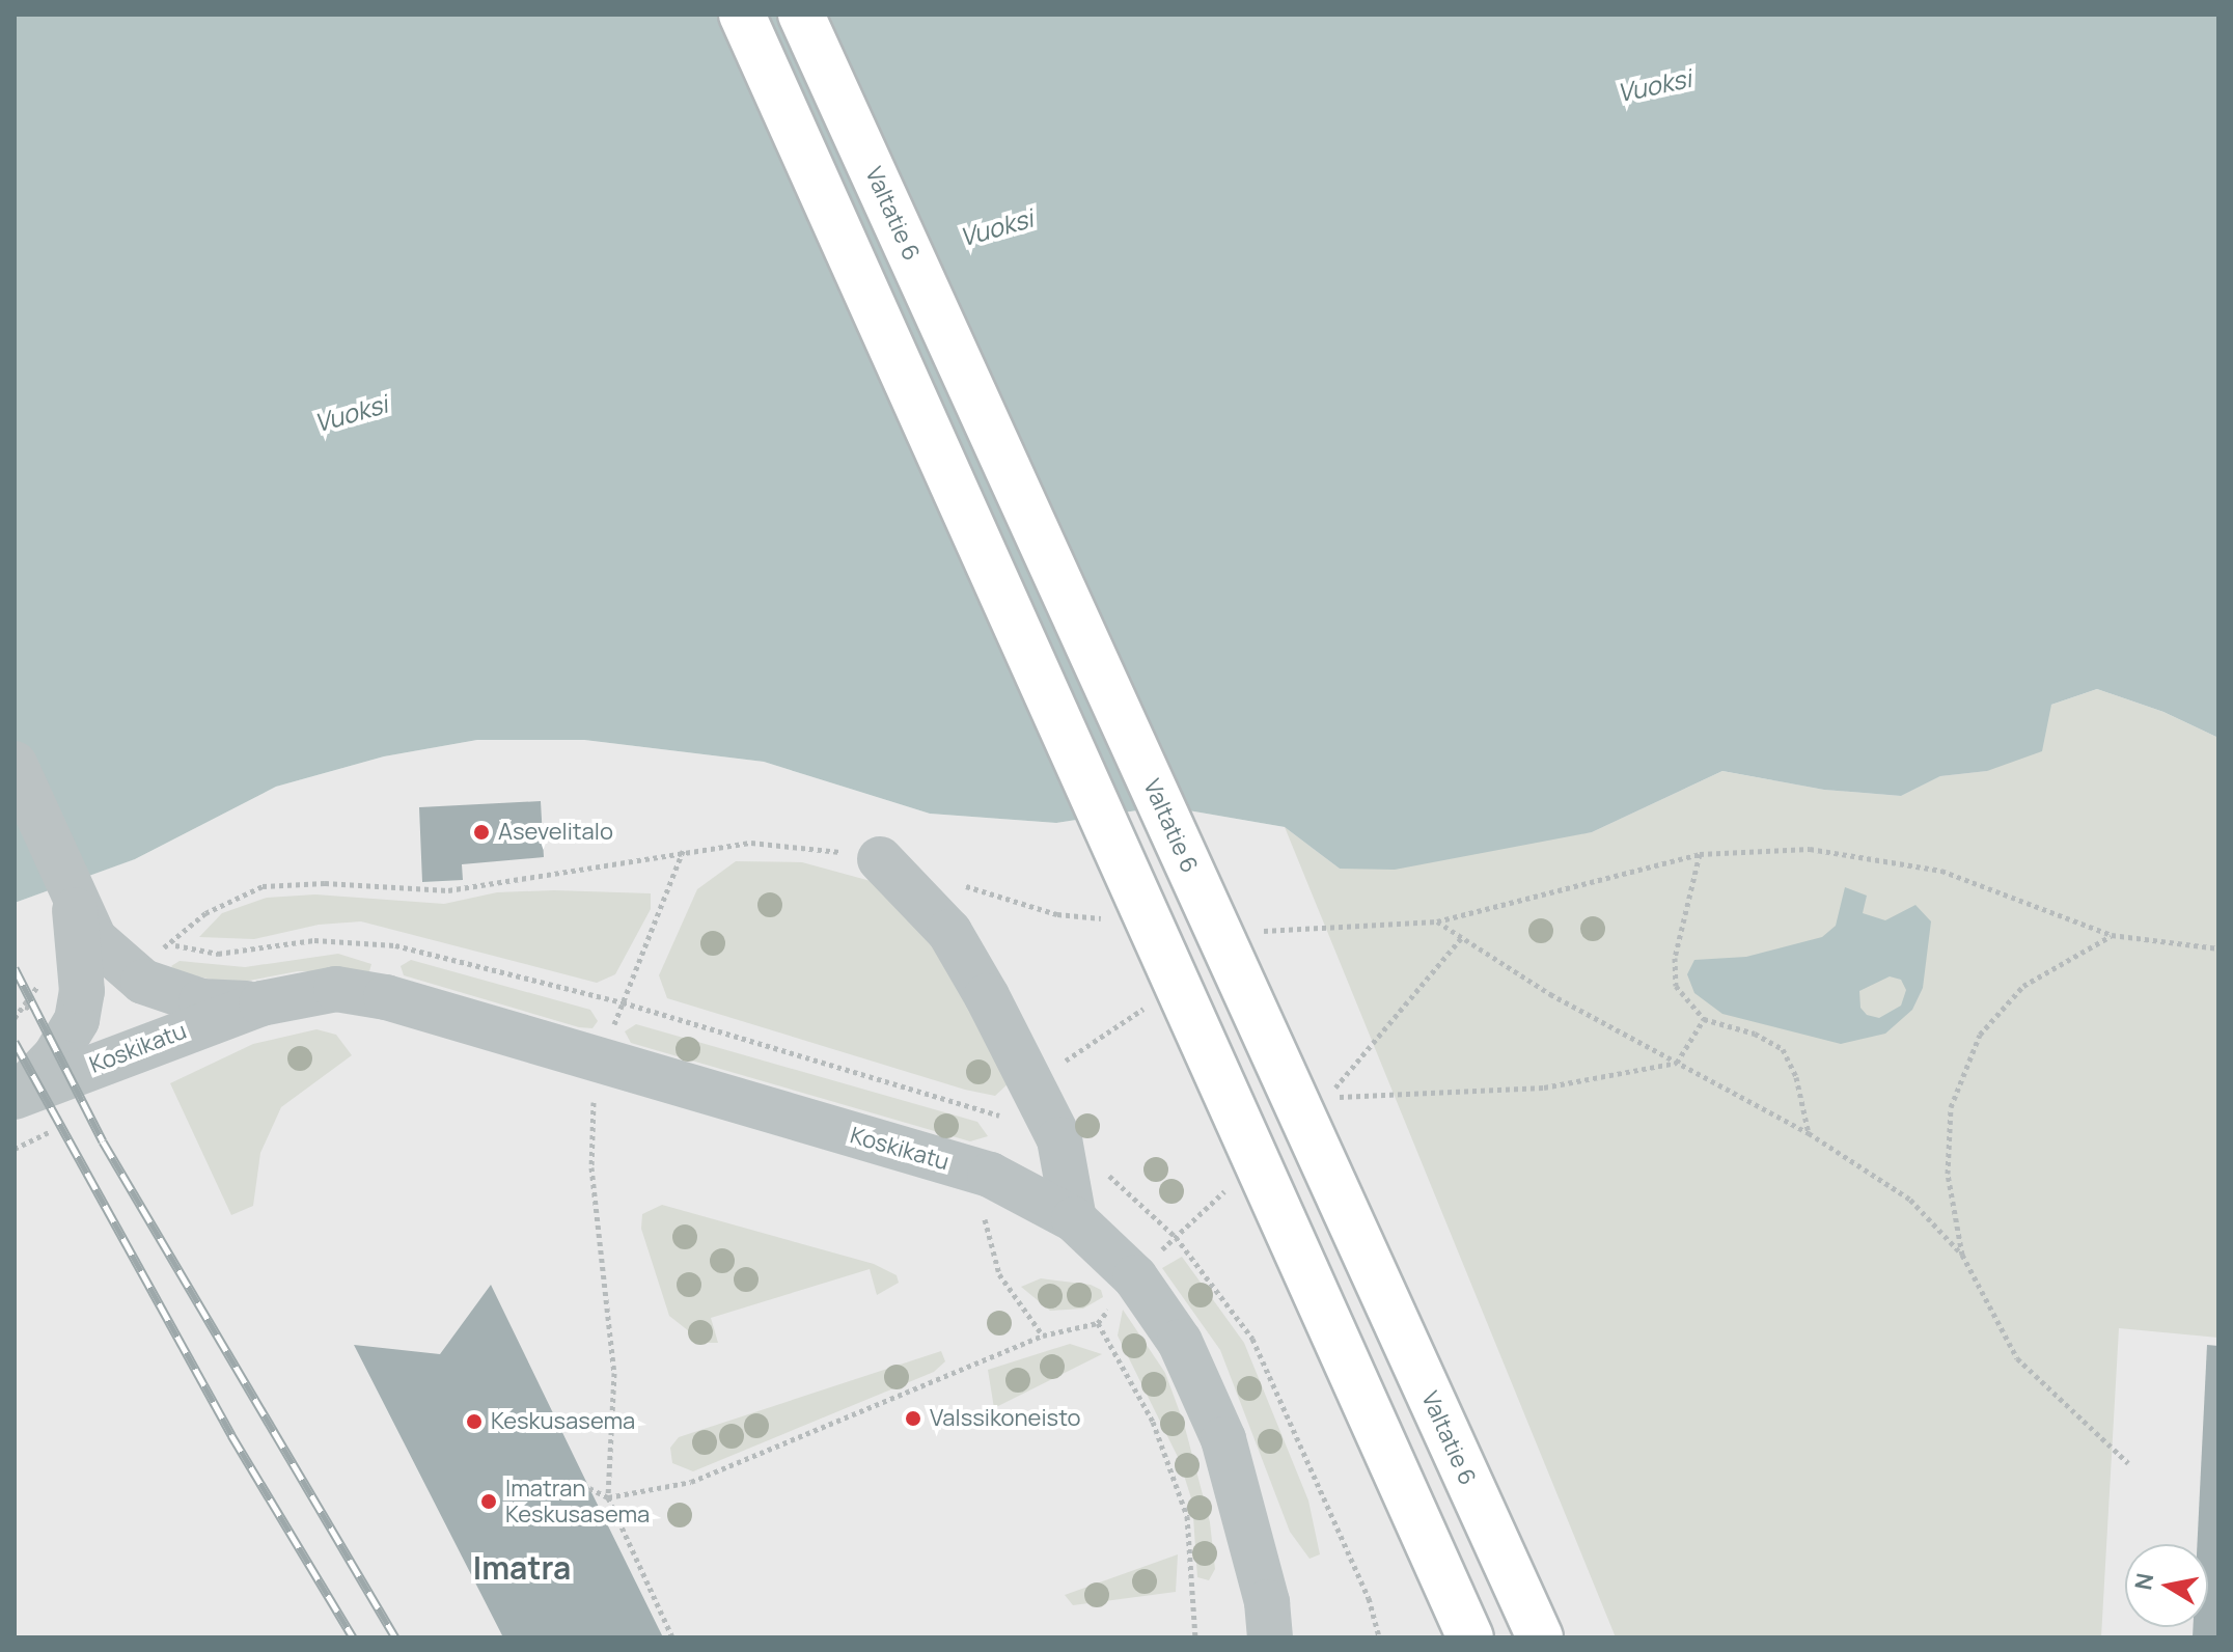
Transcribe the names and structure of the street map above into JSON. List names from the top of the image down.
{
  "streets": {
    "highway": ["Valtatie 6"],
    "street": ["Koskikatu"]
  },
  "districts": ["Imatra"],
  "water": ["Vuoksi"],
  "places": [
    "Asevelitalo",
    "Valssikoneisto",
    "Keskusasema",
    "Imatran Keskusasema"
  ],
  "north": "left"
}
